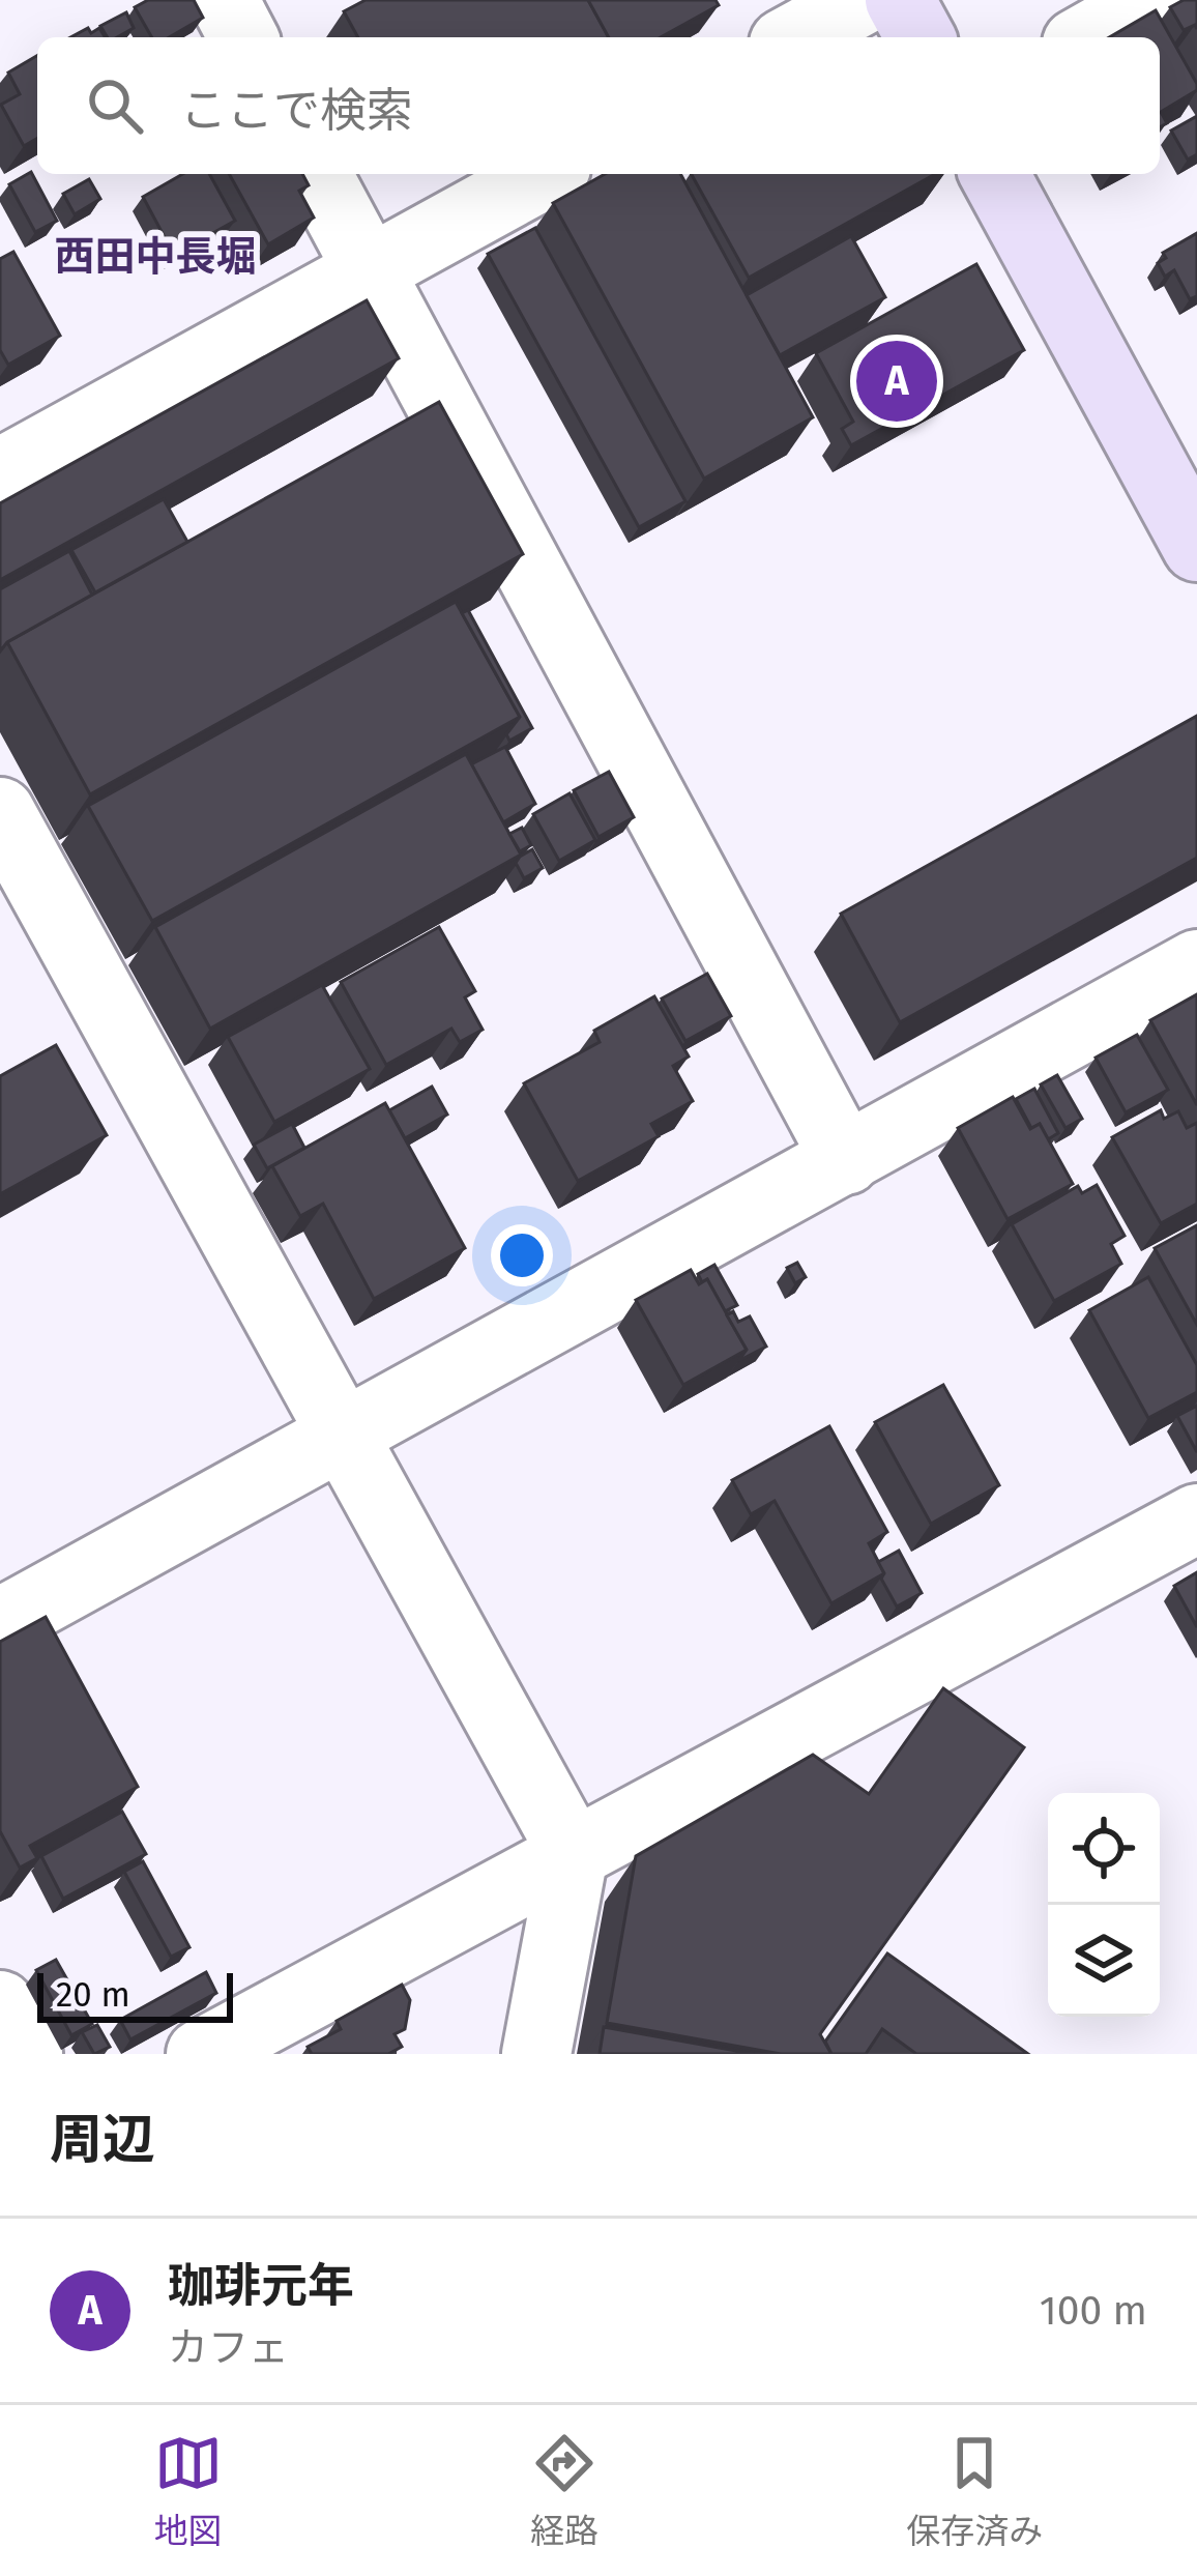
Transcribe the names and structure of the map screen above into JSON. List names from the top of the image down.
{
  "districts": ["西田中長堀"],
  "scale_bar": "20 m",
  "page": {
    "search": "ここで検索",
    "pins": "A",
    "scale": "20 m",
    "heading": "周辺",
    "list": [
      {
        "mark": "A",
        "name": "珈琲元年",
        "note": "カフェ",
        "value": "100 m"
      }
    ],
    "nav": ["地図", "経路", "保存済み"]
  }
}
